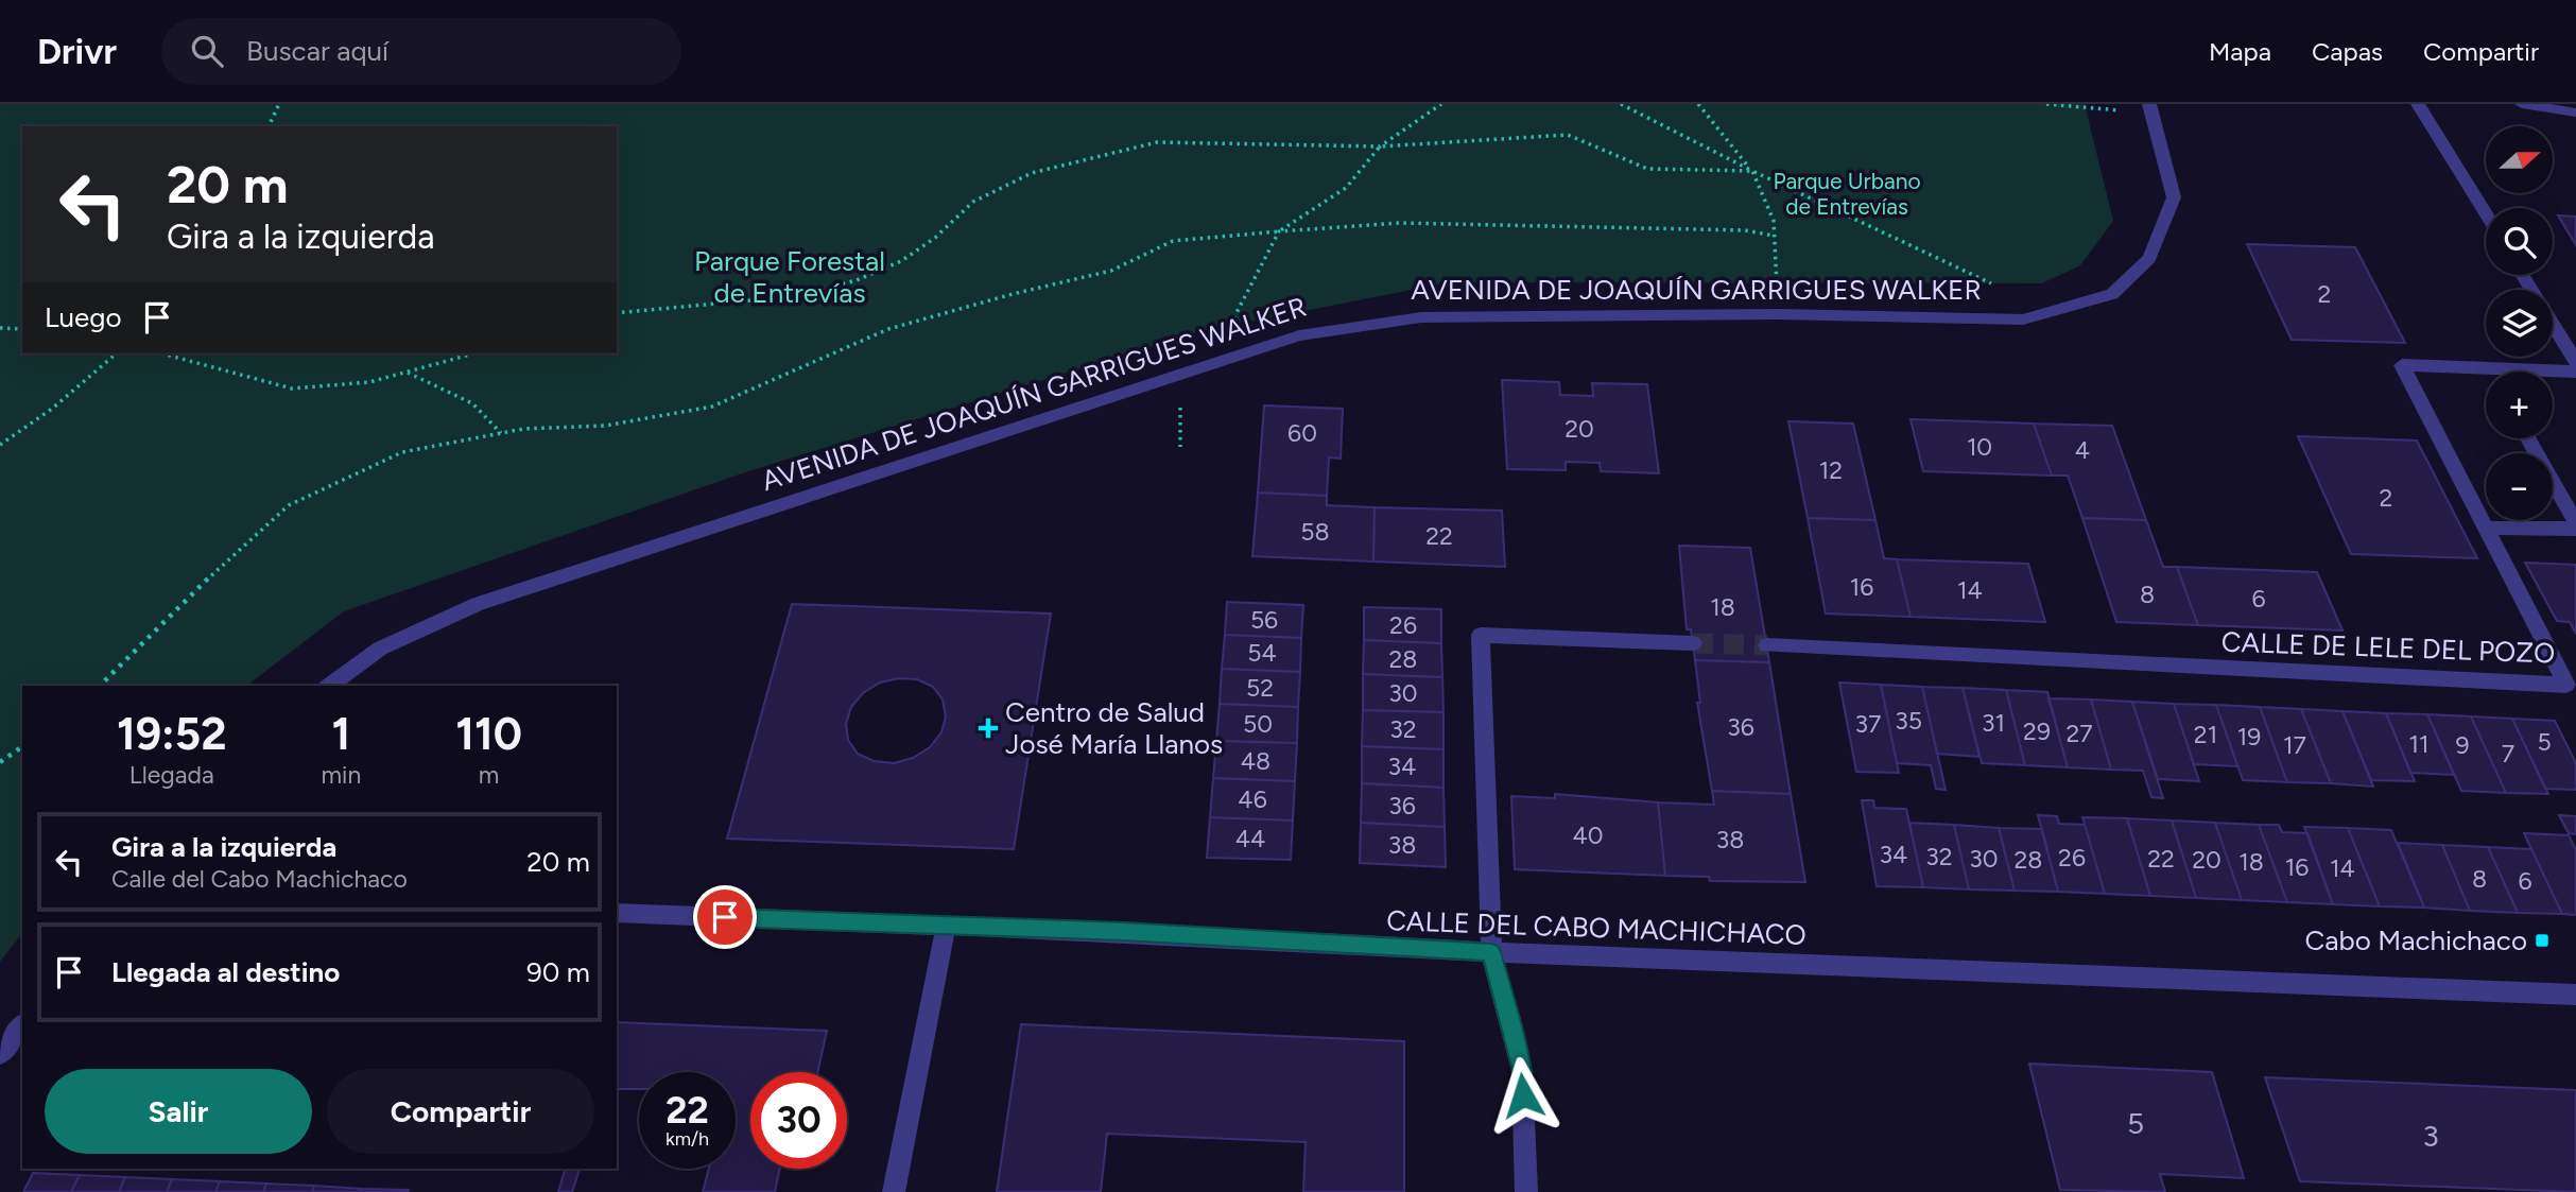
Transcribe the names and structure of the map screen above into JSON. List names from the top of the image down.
{
  "streets": {
    "street": ["AVENIDA DE JOAQUÍN GARRIGUES WALKER", "CALLE DE LELE DEL POZO", "CALLE DEL CABO MACHICHACO"]
  },
  "parks": ["Parque Urbano de Entrevías", "Parque Forestal de Entrevías"],
  "places": {
    "health": ["Centro de Salud José María Llanos"],
    "transit": ["Cabo Machichaco"]
  },
  "house_numbers": [
    "2",
    "20",
    "60",
    "10",
    "4",
    "12",
    "2",
    "58",
    "22",
    "16",
    "14",
    "8",
    "6",
    "18",
    "56",
    "26",
    "54",
    "28",
    "52",
    "30",
    "35",
    "31",
    "50",
    "37",
    "36",
    "32",
    "29",
    "27",
    "21",
    "19",
    "5",
    "11",
    "17",
    "9",
    "7",
    "48",
    "34",
    "46",
    "36",
    "40",
    "44",
    "38",
    "38",
    "34",
    "32",
    "26",
    "30",
    "22",
    "28",
    "20",
    "18",
    "16",
    "14",
    "8",
    "6",
    "5",
    "3"
  ],
  "north": "right",
  "page": {
    "header": "Drivr",
    "search": "Buscar aquí",
    "nav": ["Mapa", "Capas", "Compartir"],
    "map_buttons": ["+", "−"],
    "turn": ["20 m", "Gira a la izquierda"],
    "then": "Luego",
    "eta": [
      "19:52",
      "Llegada",
      "1",
      "min",
      "110",
      "m"
    ],
    "list": [
      {
        "name": "Gira a la izquierda",
        "note": "Calle del Cabo Machichaco",
        "value": "20 m"
      },
      {
        "name": "Llegada al destino",
        "value": "90 m"
      }
    ],
    "buttons": ["Salir", "Compartir"],
    "speed": "22 km/h",
    "limit": "30"
  }
}
